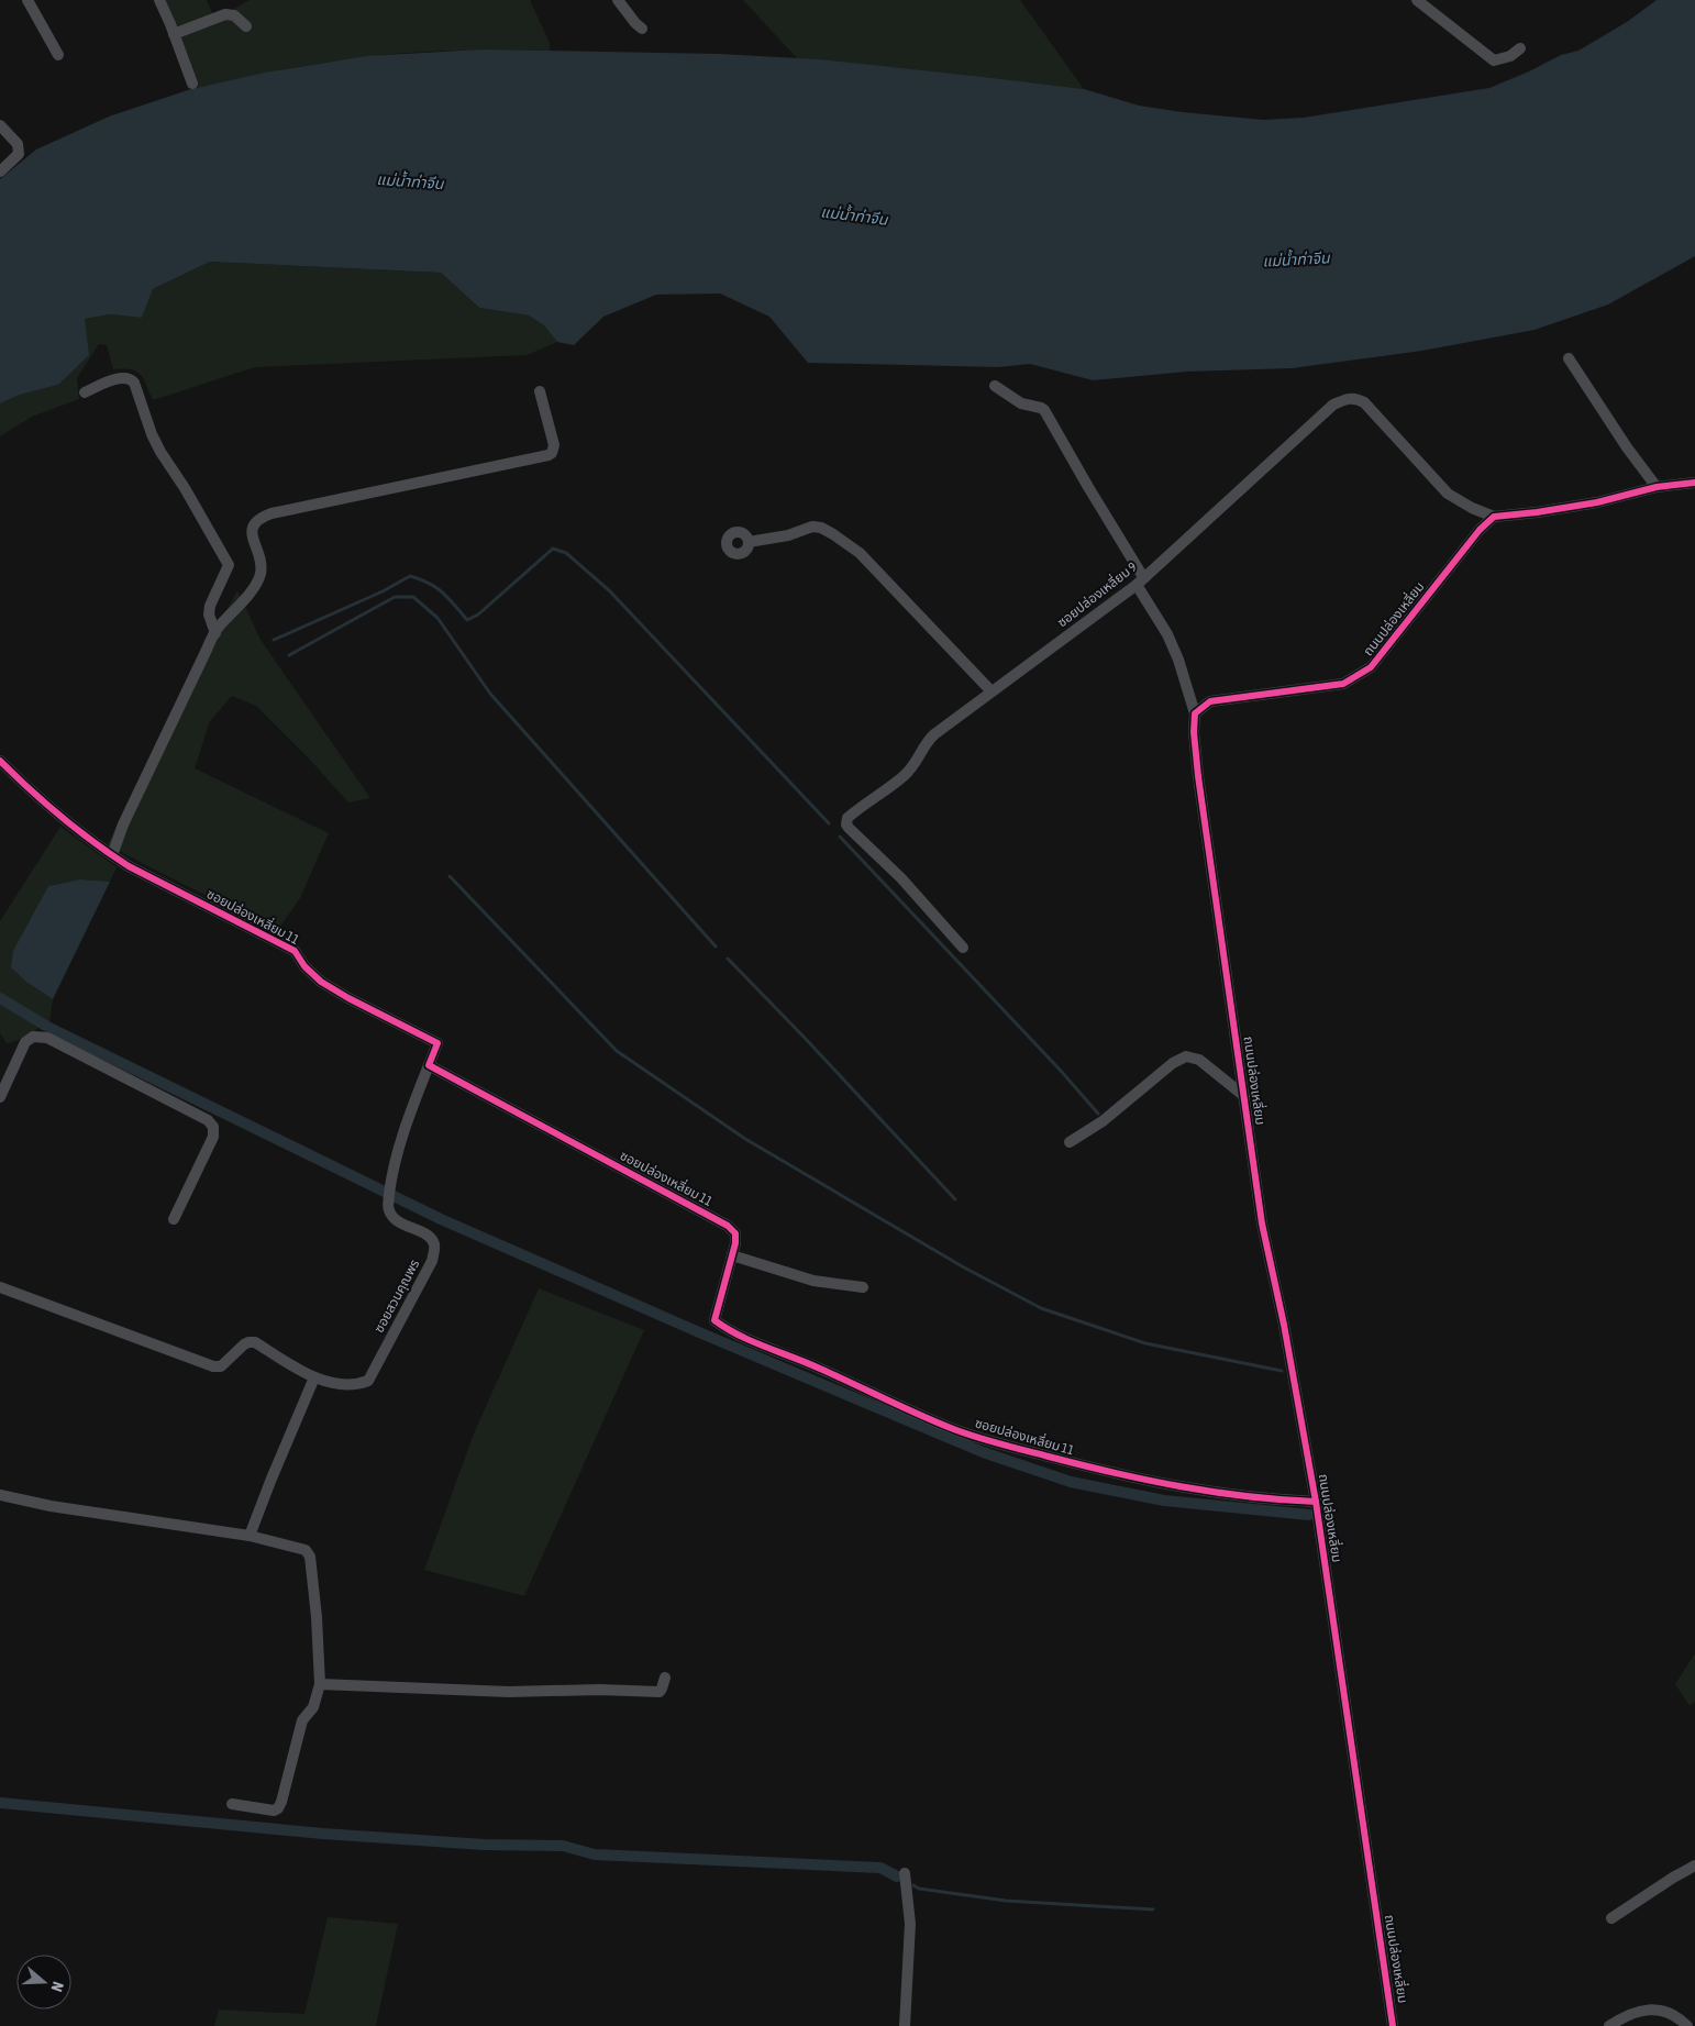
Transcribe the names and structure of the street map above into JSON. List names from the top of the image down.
{
  "streets": {
    "street": [
      "ซอยปล่องเหลี่ยม 9",
      "ถนนปล่องเหลี่ยม",
      "ซอยปล่องเหลี่ยม 11",
      "ซอยสวนคุณพร"
    ]
  },
  "crossings": [
    ["ซอยปล่องเหลี่ยม 9", "ถนนปล่องเหลี่ยม"],
    ["ถนนปล่องเหลี่ยม", "ซอยปล่องเหลี่ยม 11"],
    ["ซอยปล่องเหลี่ยม 11", "ซอยสวนคุณพร"]
  ],
  "water": ["แม่น้ำท่าจีน"],
  "north": "right"
}
